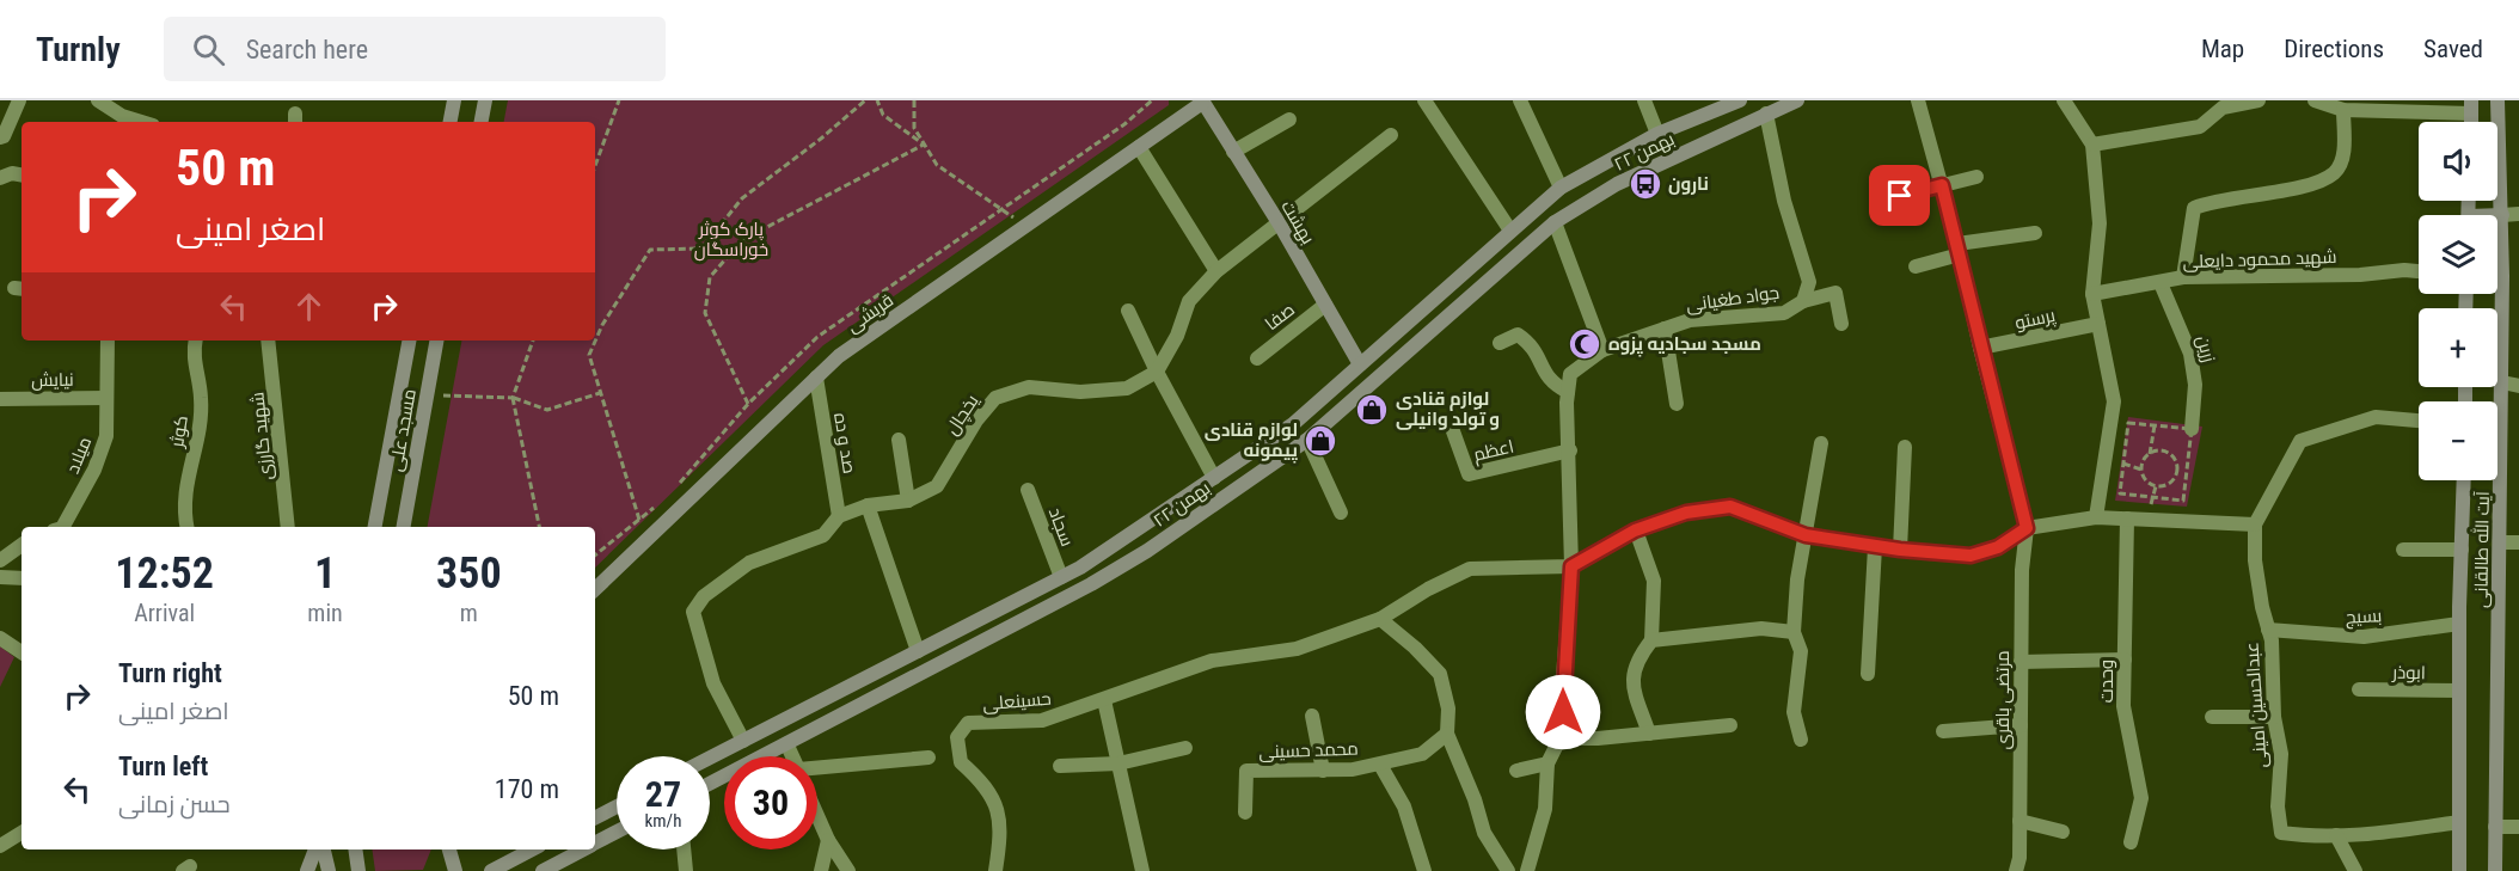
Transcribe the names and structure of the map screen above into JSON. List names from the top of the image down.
{
  "streets": {
    "main road": [
      "۲۲ بهمن",
      "بهشت",
      "قریشی",
      "مسجد علی",
      "آیت الله طالقانی"
    ],
    "street": [
      "شهید محمود دایعلی",
      "جواد طغیانی",
      "صفا",
      "پرستو",
      "زرین",
      "نیایش",
      "یخچال",
      "کوثر",
      "شهید گارزی",
      "صد و ده",
      "اعظم",
      "میلاد",
      "سجاد",
      "بسیج",
      "ابوذر",
      "وحدت",
      "مرتضی باقری",
      "حسینعلی",
      "عبدالحسین امینی",
      "محمد حسینی"
    ]
  },
  "crossings": [
    ["۲۲ بهمن", "بهشت"],
    ["۲۲ بهمن", "جواد طغیانی"],
    ["۲۲ بهمن", "یخچال"],
    ["۲۲ بهمن", "سجاد"],
    ["بهشت", "قریشی"],
    ["بهشت", "صفا"],
    ["شهید محمود دایعلی", "زرین"],
    ["قریشی", "صد و ده"],
    ["پرستو", "مرتضی باقری"],
    ["نیایش", "میلاد"],
    ["یخچال", "صد و ده"],
    ["آیت الله طالقانی", "بسیج"],
    ["آیت الله طالقانی", "ابوذر"],
    ["آیت الله طالقانی", "عبدالحسین امینی"],
    ["بسیج", "عبدالحسین امینی"]
  ],
  "parks": ["پارک کوثر خوراسگان"],
  "places": {
    "bus stop": ["نارون"],
    "mosque": ["مسجد سجادیه پزوه"],
    "shop": ["لوازم قنادی و تولد وانیلی", "لوازم قنادی پیمونه"]
  },
  "page": {
    "header": "Turnly",
    "search": "Search here",
    "nav": ["Map", "Directions", "Saved"],
    "map_buttons": ["+", "−"],
    "turn": ["50 m", "اصغر امینی"],
    "eta": [
      "12:52",
      "Arrival",
      "1",
      "min",
      "350",
      "m"
    ],
    "list": [
      {
        "name": "Turn right",
        "note": "اصغر امینی",
        "value": "50 m"
      },
      {
        "name": "Turn left",
        "note": "حسن زمانی",
        "value": "170 m"
      }
    ],
    "speed": "27 km/h",
    "limit": "30"
  }
}
